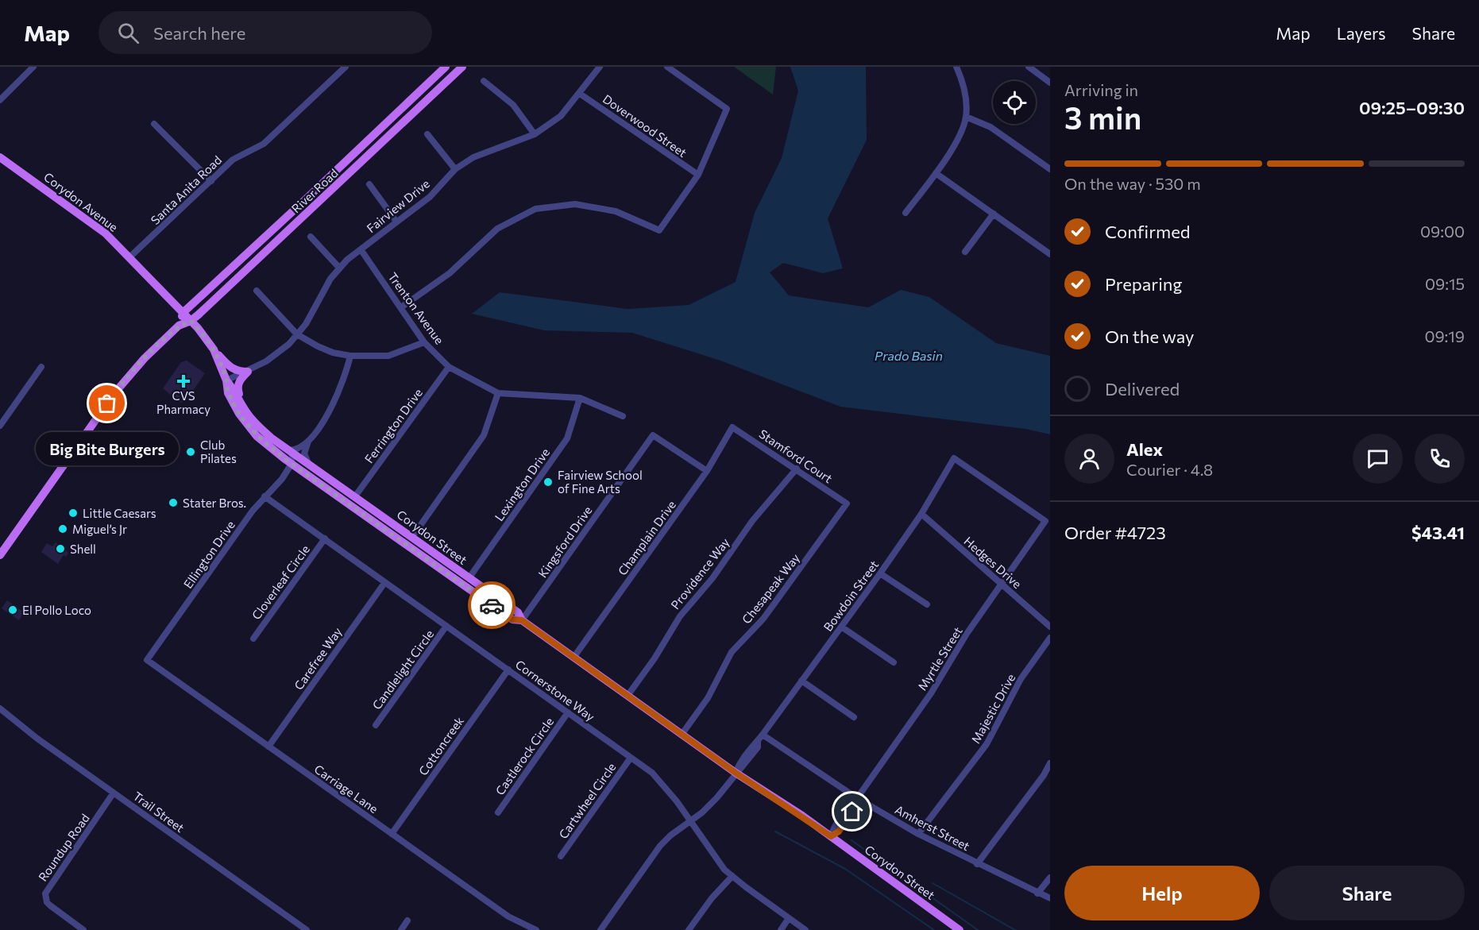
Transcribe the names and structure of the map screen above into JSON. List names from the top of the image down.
{
  "streets": {
    "main road": ["River Road", "Corydon Avenue", "Corydon Street"],
    "street": [
      "Doverwood Street",
      "Santa Anita Road",
      "Fairview Drive",
      "Trenton Avenue",
      "Ferrington Drive",
      "Stamford Court",
      "Lexington Drive",
      "Champlain Drive",
      "Kingsford Drive",
      "Ellington Drive",
      "Hedges Drive",
      "Providence Way",
      "Cloverleaf Circle",
      "Chesapeak Way",
      "Bowdoin Street",
      "Carefree Way",
      "Myrtle Street",
      "Candlelight Circle",
      "Cornerstone Way",
      "Majestic Drive",
      "Cottoncreek",
      "Castlerock Circle",
      "Carriage Lane",
      "Cartwheel Circle",
      "Trail Street",
      "Amherst Street",
      "Roundup Road"
    ]
  },
  "crossings": [
    ["Doverwood Street", "Fairview Drive"],
    ["Santa Anita Road", "Corydon Avenue"],
    ["River Road", "Corydon Avenue"],
    ["River Road", "Corydon Street"],
    ["Corydon Avenue", "Corydon Street"],
    ["Fairview Drive", "Trenton Avenue"],
    ["Fairview Drive", "Corydon Street"],
    ["Trenton Avenue", "Ferrington Drive"],
    ["Trenton Avenue", "Lexington Drive"],
    ["Ferrington Drive", "Corydon Street"],
    ["Stamford Court", "Champlain Drive"],
    ["Stamford Court", "Providence Way"],
    ["Stamford Court", "Chesapeak Way"],
    ["Lexington Drive", "Corydon Street"],
    ["Corydon Street", "Champlain Drive"],
    ["Corydon Street", "Kingsford Drive"],
    ["Corydon Street", "Ellington Drive"],
    ["Corydon Street", "Providence Way"],
    ["Corydon Street", "Chesapeak Way"],
    ["Corydon Street", "Bowdoin Street"],
    ["Corydon Street", "Myrtle Street"],
    ["Champlain Drive", "Kingsford Drive"],
    ["Ellington Drive", "Cornerstone Way"],
    ["Ellington Drive", "Carriage Lane"],
    ["Hedges Drive", "Bowdoin Street"],
    ["Hedges Drive", "Myrtle Street"],
    ["Cloverleaf Circle", "Cornerstone Way"],
    ["Bowdoin Street", "Myrtle Street"],
    ["Bowdoin Street", "Cornerstone Way"],
    ["Bowdoin Street", "Amherst Street"],
    ["Carefree Way", "Cornerstone Way"],
    ["Carefree Way", "Carriage Lane"],
    ["Myrtle Street", "Amherst Street"],
    ["Candlelight Circle", "Cornerstone Way"],
    ["Cornerstone Way", "Cottoncreek"],
    ["Cornerstone Way", "Castlerock Circle"],
    ["Cornerstone Way", "Cartwheel Circle"],
    ["Majestic Drive", "Amherst Street"],
    ["Cottoncreek", "Carriage Lane"],
    ["Trail Street", "Roundup Road"]
  ],
  "water": ["Prado Basin"],
  "places": {
    "health": ["CVS Pharmacy"],
    "other": [
      "Big Bite Burgers",
      "Club Pilates",
      "Fairview School of Fine Arts",
      "Stater Bros.",
      "Little Caesars",
      "Miguel’s Jr",
      "Shell",
      "El Pollo Loco"
    ]
  },
  "page": {
    "header": "Map",
    "search": "Search here",
    "nav": ["Map", "Layers", "Share"],
    "heading": ["3 min", "Arriving in", "09:25–09:30"],
    "panel": [
      "Alex",
      "Courier · 4.8",
      "Order #4723",
      "$43.41"
    ],
    "bar": "On the way · 530 m",
    "list": [
      ["Confirmed", "09:00"],
      ["Preparing", "09:15"],
      ["On the way", "09:19"],
      "Delivered"
    ],
    "bubble": "Big Bite Burgers",
    "buttons": ["Help", "Share"]
  }
}
